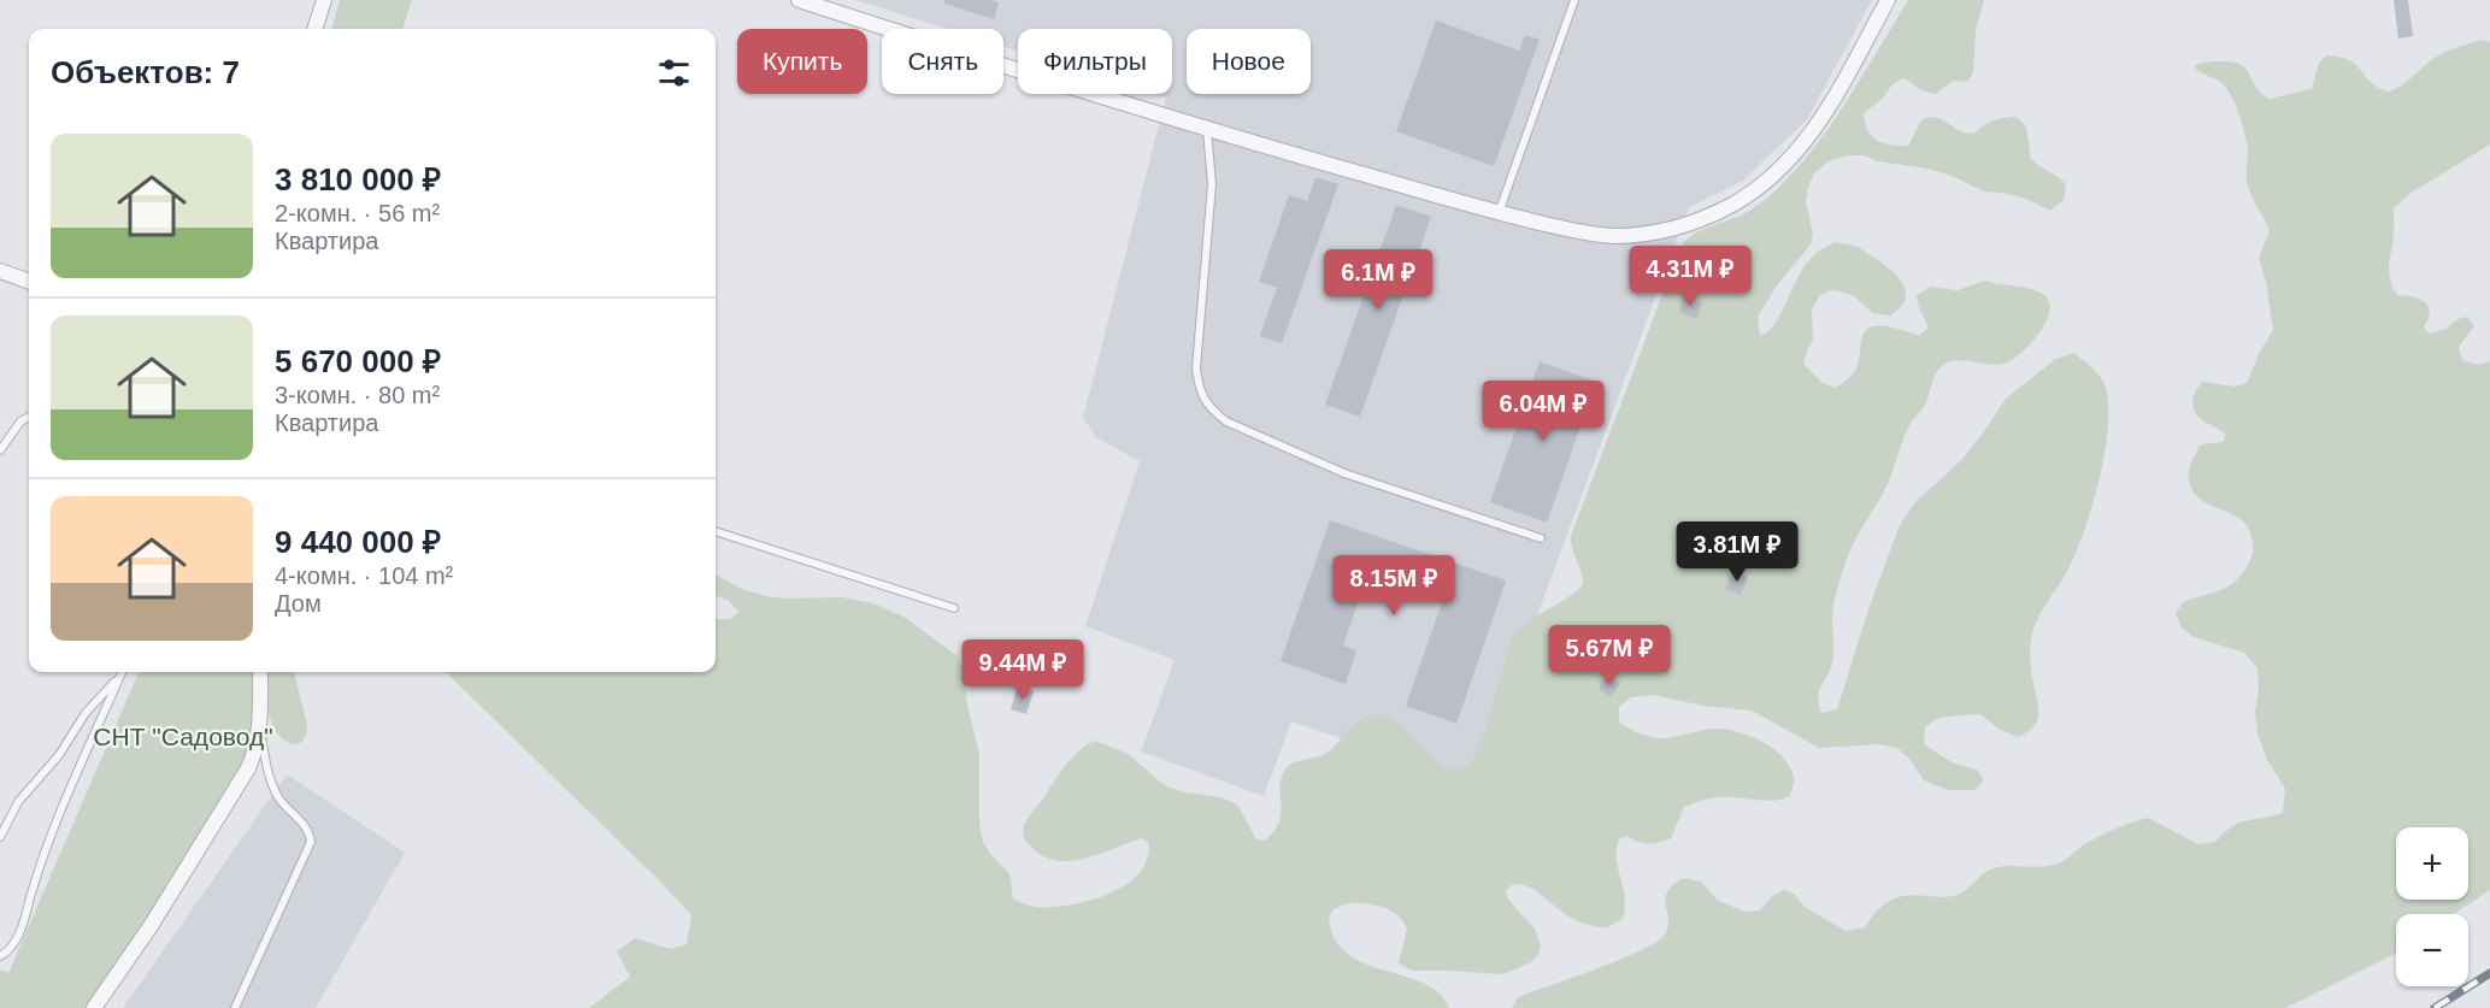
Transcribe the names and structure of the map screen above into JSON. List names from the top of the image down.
{
  "parks": ["СНТ \"Садовод\""],
  "page": {
    "chip": [
      "Купить",
      "Снять",
      "Фильтры",
      "Новое"
    ],
    "heading": "Объектов: 7",
    "list": [
      {
        "name": "3 810 000 ₽",
        "note": "2-комн. · 56 m² · Квартира"
      },
      {
        "name": "5 670 000 ₽",
        "note": "3-комн. · 80 m² · Квартира"
      },
      {
        "name": "9 440 000 ₽",
        "note": "4-комн. · 104 m² · Дом"
      }
    ],
    "price": [
      "4.31M ₽",
      "6.1M ₽",
      "6.04M ₽",
      "3.81M ₽",
      "8.15M ₽",
      "5.67M ₽",
      "9.44M ₽"
    ],
    "map_buttons": ["+", "−"]
  }
}
